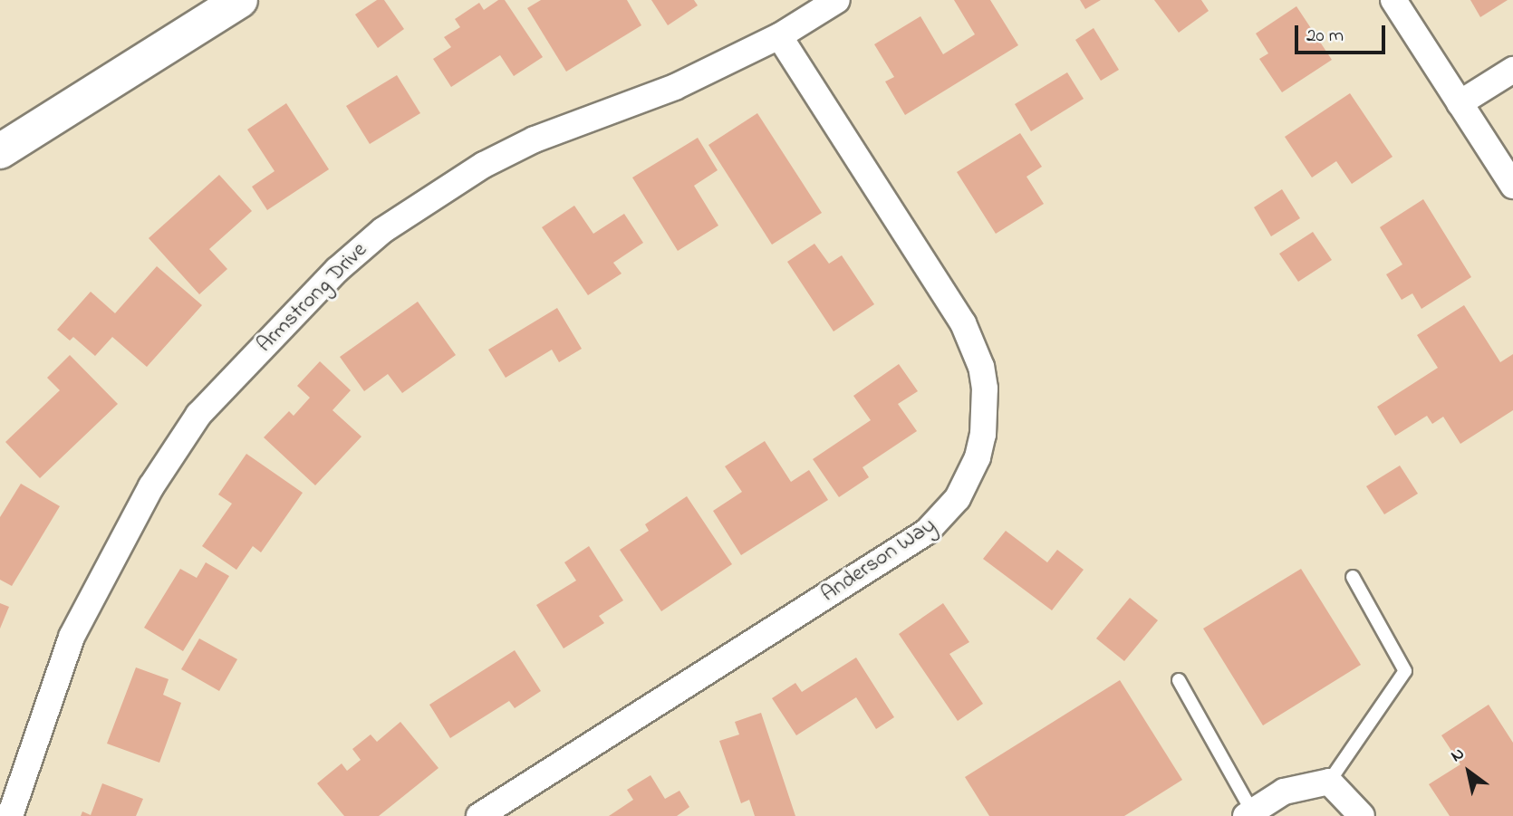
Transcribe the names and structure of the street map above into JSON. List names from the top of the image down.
{
  "streets": {
    "street": ["Armstrong Drive", "Anderson Way"]
  },
  "crossings": [
    ["Armstrong Drive", "Anderson Way"]
  ],
  "scale_bar": "20 m",
  "north": "top left"
}
